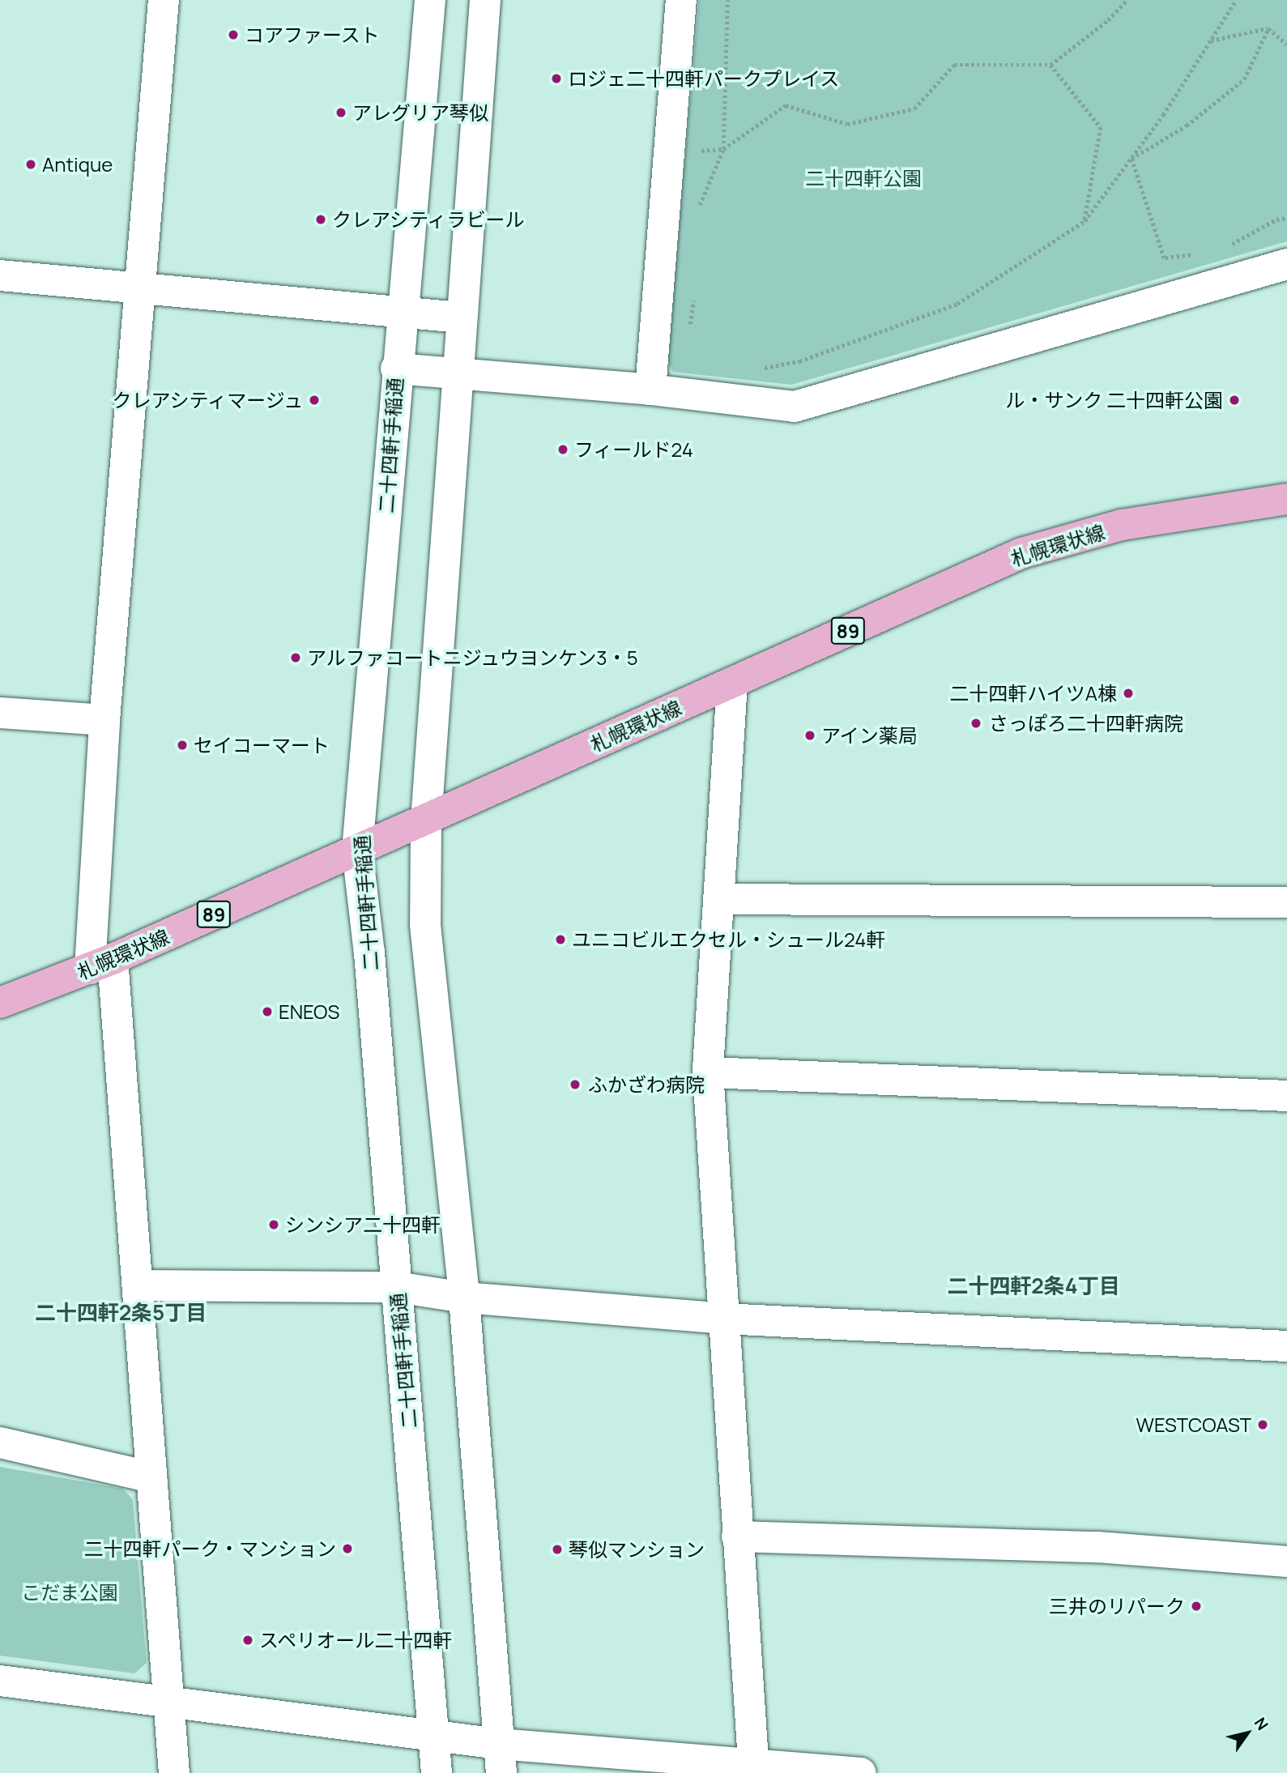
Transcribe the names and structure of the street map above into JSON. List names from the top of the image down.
{
  "streets": {
    "main road": ["札幌環状線", "89"],
    "street": ["二十四軒手稲通"]
  },
  "crossings": [
    ["二十四軒手稲通", "札幌環状線"]
  ],
  "districts": ["二十四軒2条4丁目", "二十四軒2条5丁目"],
  "parks": ["二十四軒公園", "こだま公園"],
  "places": [
    "コアファースト",
    "ロジェ二十四軒パークプレイス",
    "アレグリア琴似",
    "Antique",
    "クレアシティラビール",
    "クレアシティマージュ",
    "ル・サンク 二十四軒公園",
    "フィールド24",
    "アルファコートニジュウヨンケン3・5",
    "二十四軒ハイツA棟",
    "さっぽろ二十四軒病院",
    "アイン薬局",
    "セイコーマート",
    "ユニコビルエクセル・シュール24軒",
    "ENEOS",
    "ふかざわ病院",
    "シンシア二十四軒",
    "WESTCOAST",
    "二十四軒パーク・マンション",
    "琴似マンション",
    "三井のリパーク",
    "スペリオール二十四軒"
  ],
  "north": "top right"
}
